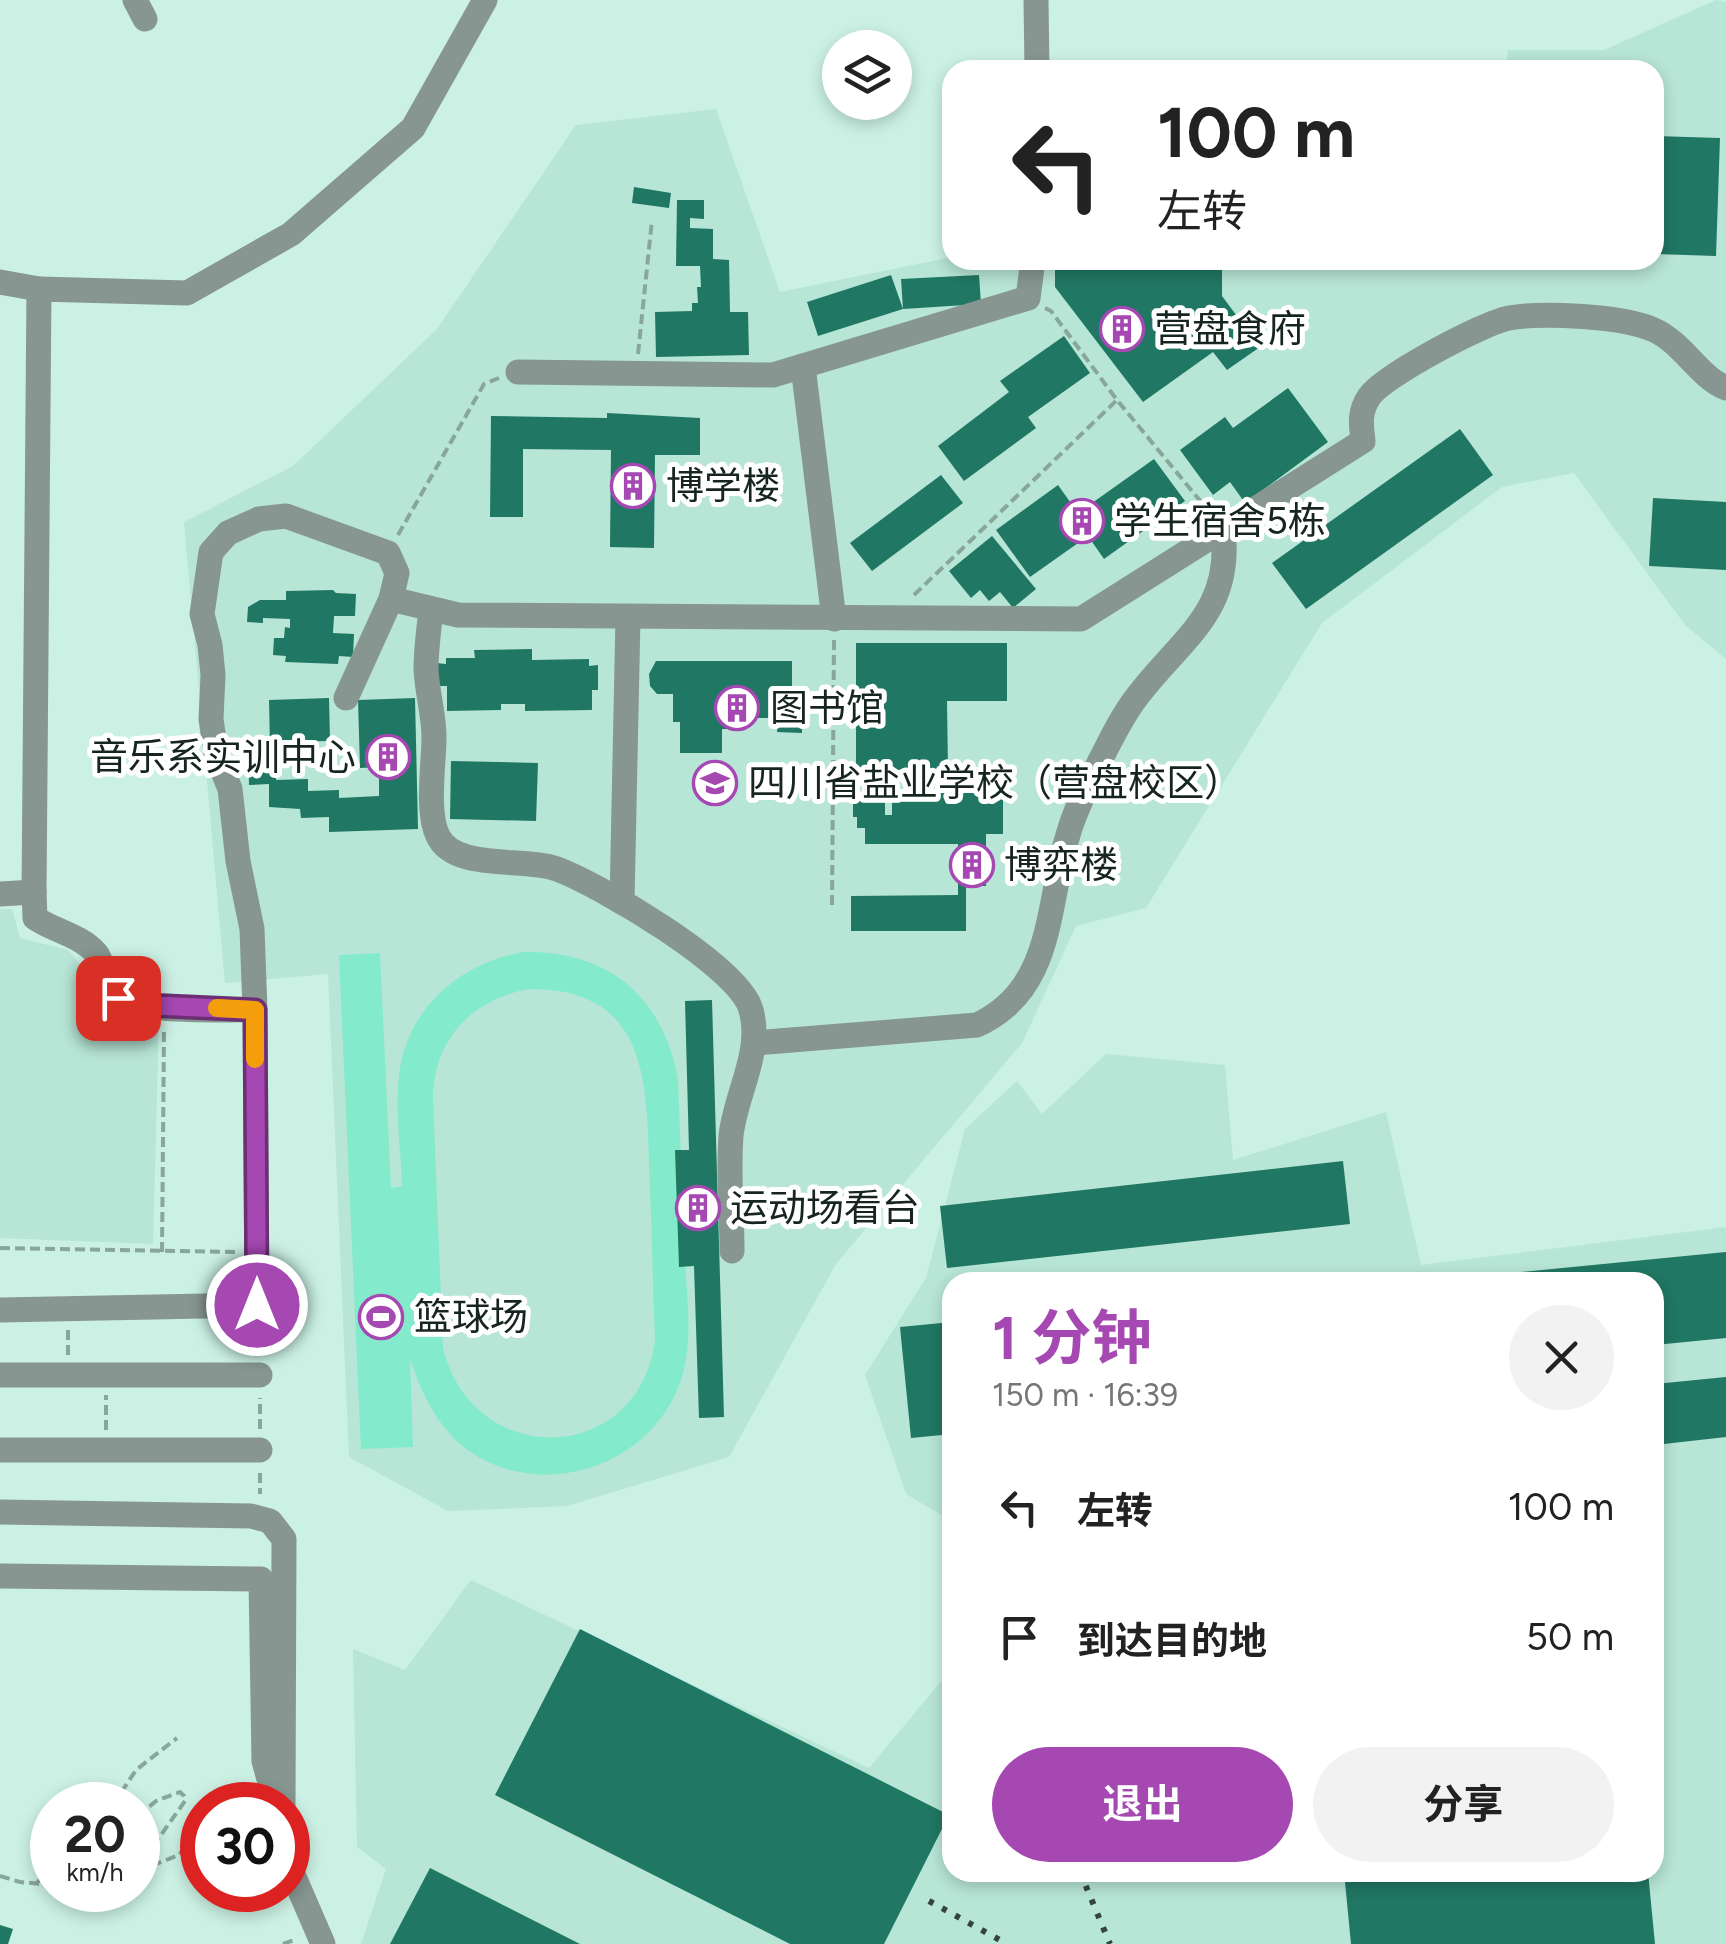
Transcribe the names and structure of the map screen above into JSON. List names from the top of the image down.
{
  "places": {
    "building": [
      "营盘食府",
      "博学楼",
      "学生宿舍5栋",
      "图书馆",
      "音乐系实训中心",
      "博弈楼",
      "运动场看台"
    ],
    "school or university": ["四川省盐业学校（营盘校区）"],
    "sports": ["篮球场"]
  },
  "page": {
    "turn": ["100 m", "左转"],
    "heading": ["1 分钟", "150 m · 16:39"],
    "list": [
      {
        "name": "左转",
        "value": "100 m"
      },
      {
        "name": "到达目的地",
        "value": "50 m"
      }
    ],
    "buttons": ["退出", "分享"],
    "speed": "20 km/h",
    "limit": "30"
  }
}
